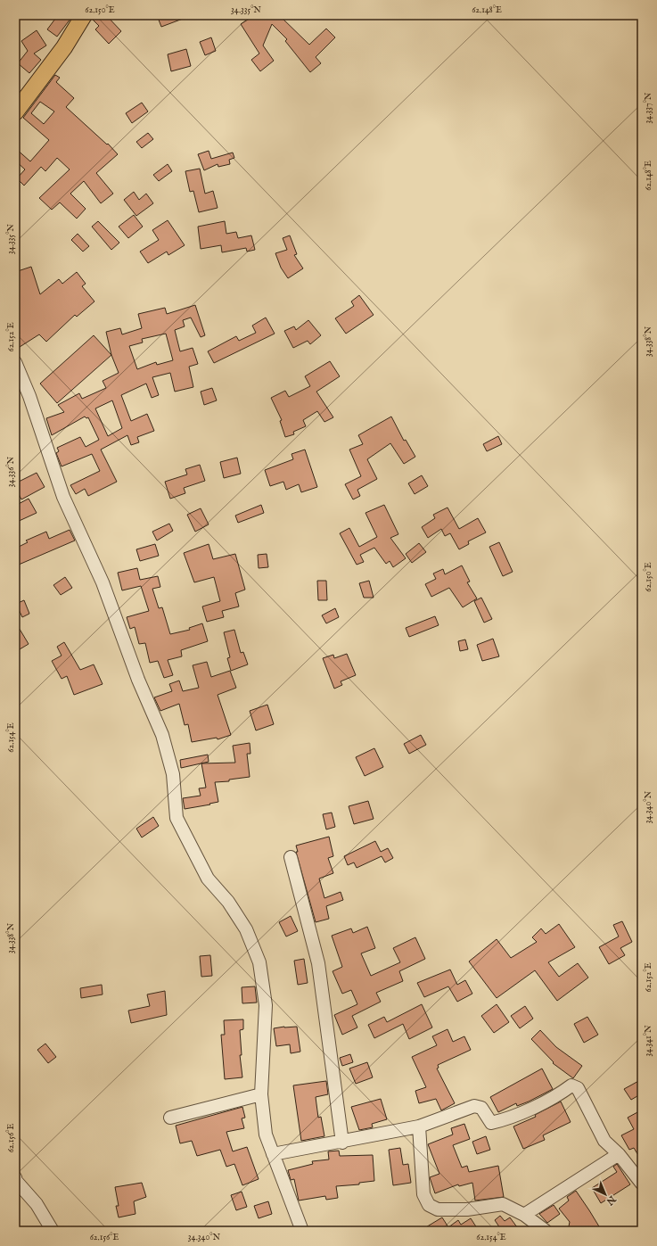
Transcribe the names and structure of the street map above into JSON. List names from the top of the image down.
{
  "north": "bottom right",
  "coordinates": [
    "62.150°E",
    "34.335°N",
    "62.148°E",
    "34.337°N",
    "62.152°E",
    "34.338°N",
    "34.336°N",
    "62.154°E",
    "34.340°N",
    "34.341°N",
    "62.156°E"
  ]
}
